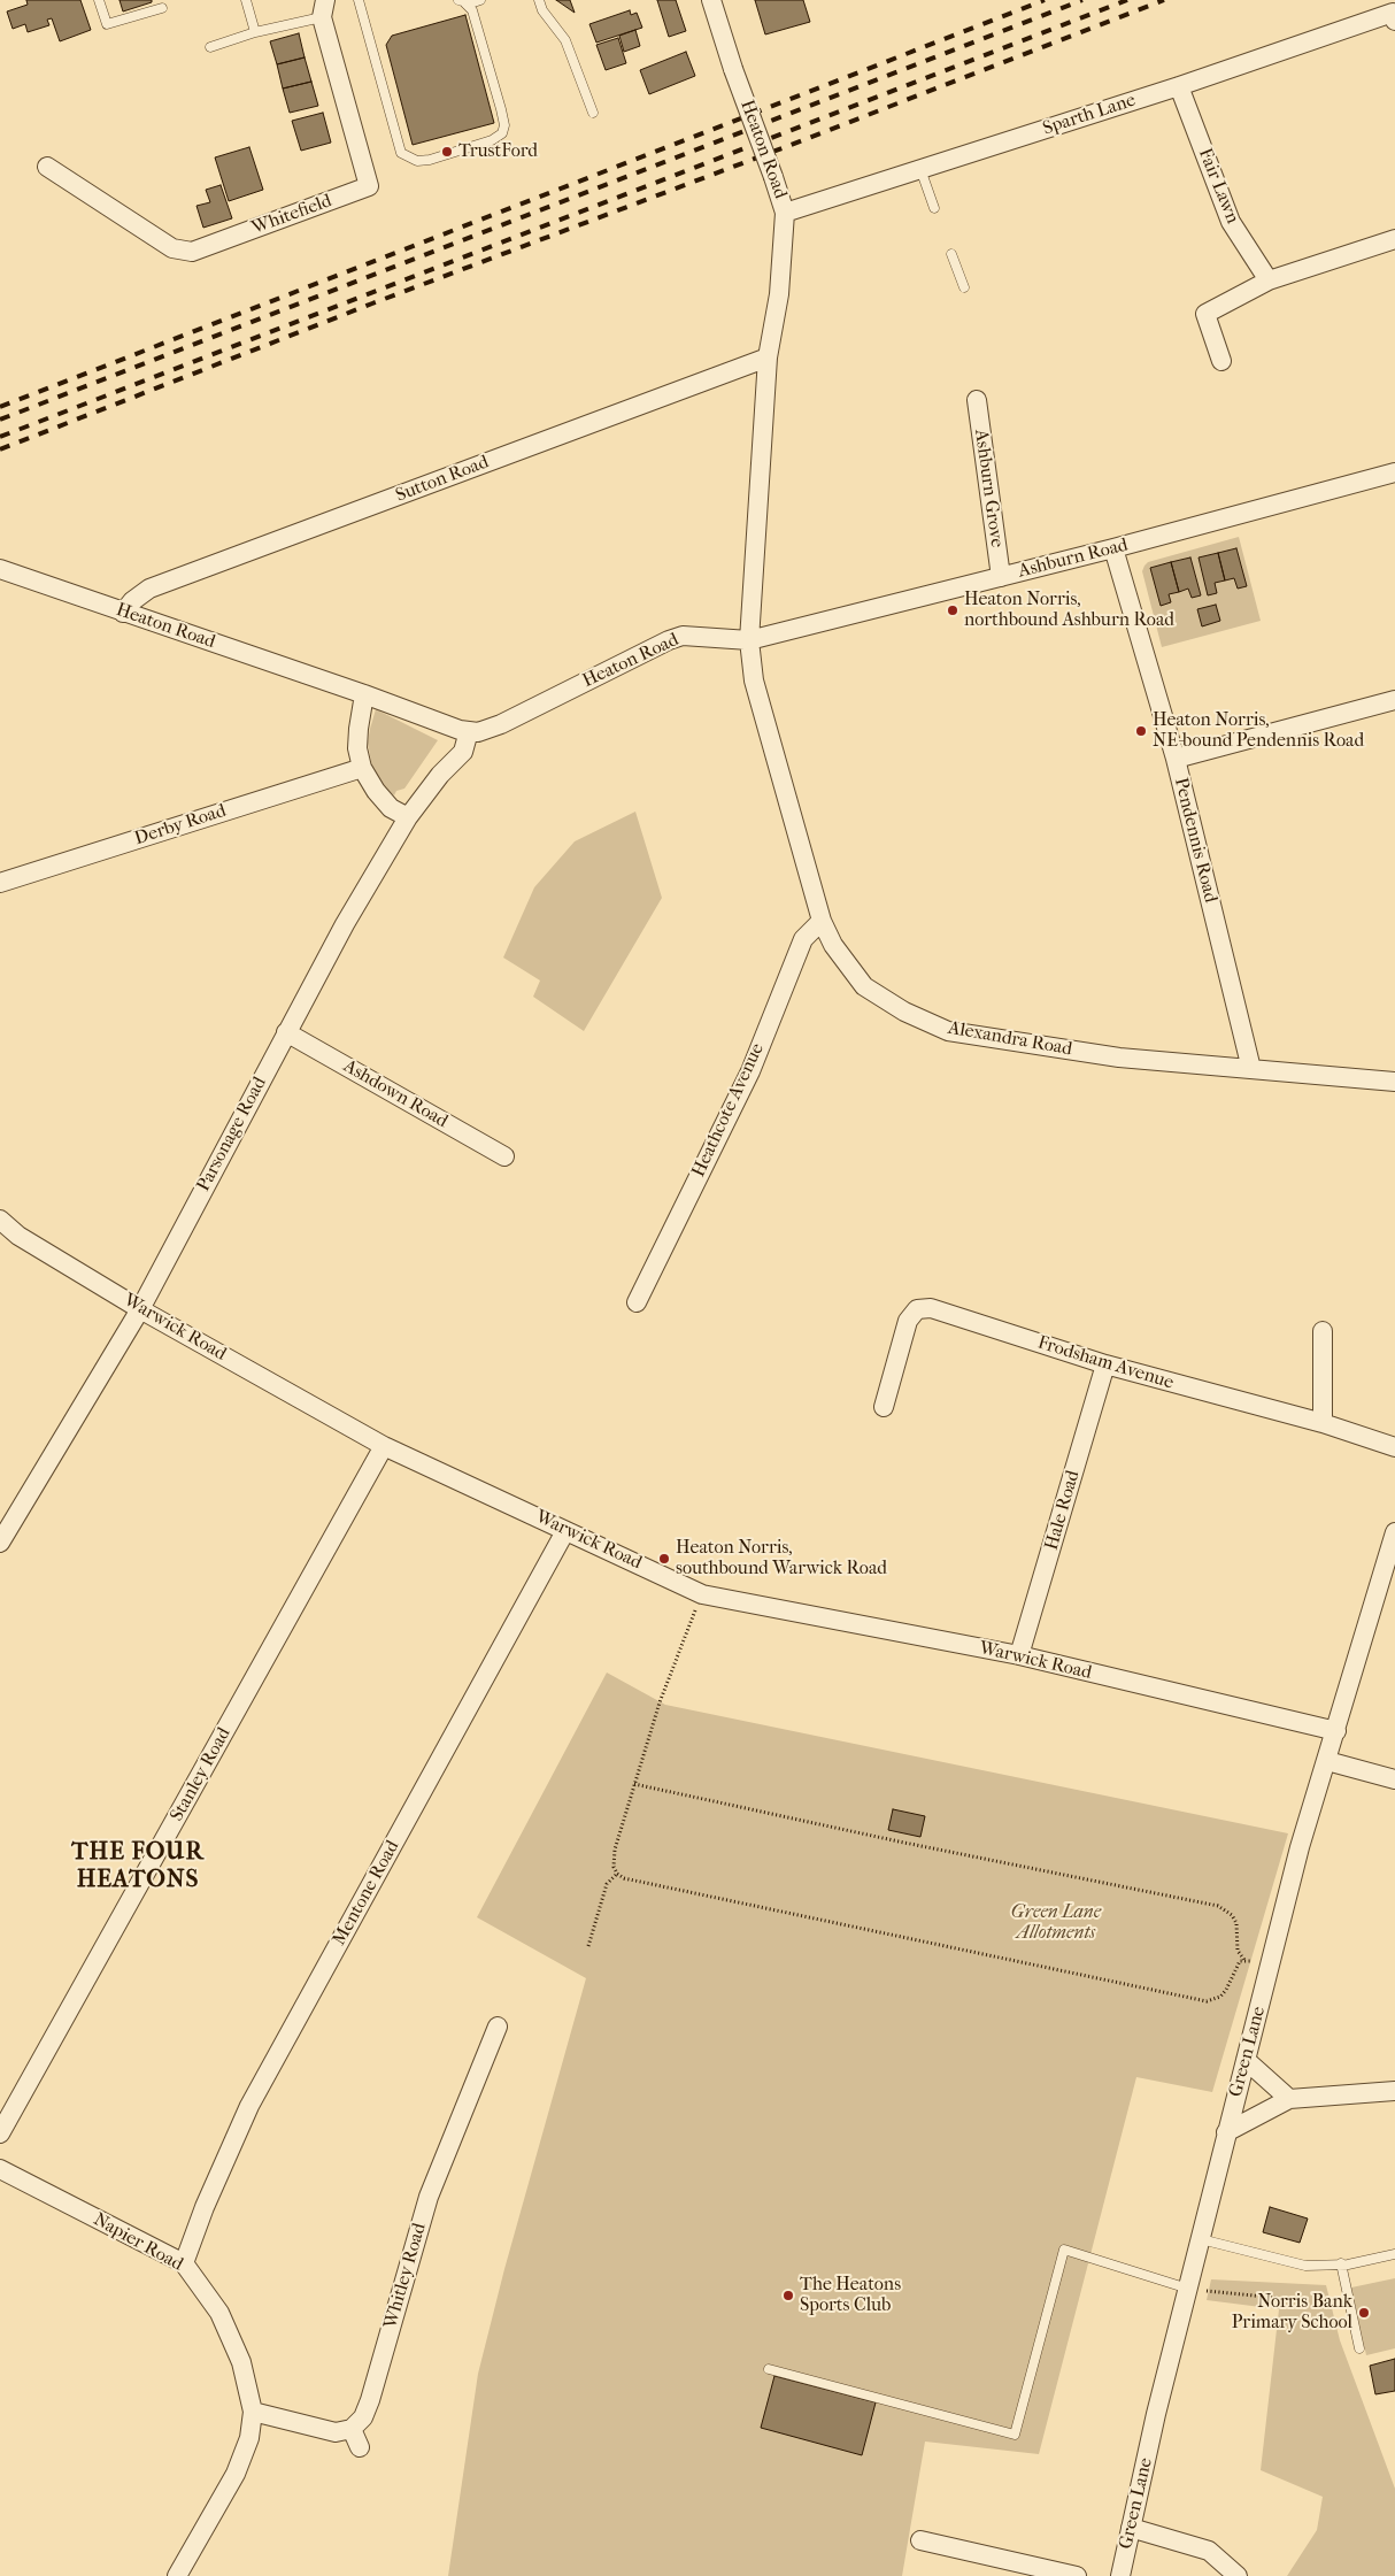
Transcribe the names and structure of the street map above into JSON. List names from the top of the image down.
{
  "streets": {
    "street": [
      "Sparth Lane",
      "Heaton Road",
      "Fair Lawn",
      "Whitefield",
      "Sutton Road",
      "Ashburn Grove",
      "Ashburn Road",
      "Derby Road",
      "Pendennis Road",
      "Alexandra Road",
      "Ashdown Road",
      "Heathcote Avenue",
      "Parsonage Road",
      "Warwick Road",
      "Frodsham Avenue",
      "Hale Road",
      "Stanley Road",
      "Mentone Road",
      "Green Lane",
      "Napier Road",
      "Whitley Road"
    ]
  },
  "crossings": [
    ["Sparth Lane", "Heaton Road"],
    ["Sparth Lane", "Fair Lawn"],
    ["Heaton Road", "Sutton Road"],
    ["Heaton Road", "Ashburn Road"],
    ["Heaton Road", "Alexandra Road"],
    ["Heaton Road", "Parsonage Road"],
    ["Ashburn Grove", "Ashburn Road"],
    ["Ashburn Road", "Pendennis Road"],
    ["Ashburn Road", "Alexandra Road"],
    ["Pendennis Road", "Alexandra Road"],
    ["Alexandra Road", "Heathcote Avenue"],
    ["Ashdown Road", "Parsonage Road"],
    ["Parsonage Road", "Warwick Road"],
    ["Warwick Road", "Hale Road"],
    ["Warwick Road", "Stanley Road"],
    ["Warwick Road", "Mentone Road"],
    ["Warwick Road", "Green Lane"],
    ["Frodsham Avenue", "Hale Road"],
    ["Mentone Road", "Napier Road"]
  ],
  "districts": ["THE FOUR HEATONS"],
  "parks": ["Green Lane Allotments"],
  "places": [
    "TrustFord",
    "Heaton Norris, northbound Ashburn Road",
    "Heaton Norris, NE-bound Pendennis Road",
    "Heaton Norris, southbound Warwick Road",
    "The Heatons Sports Club",
    "Norris Bank Primary School"
  ]
}
